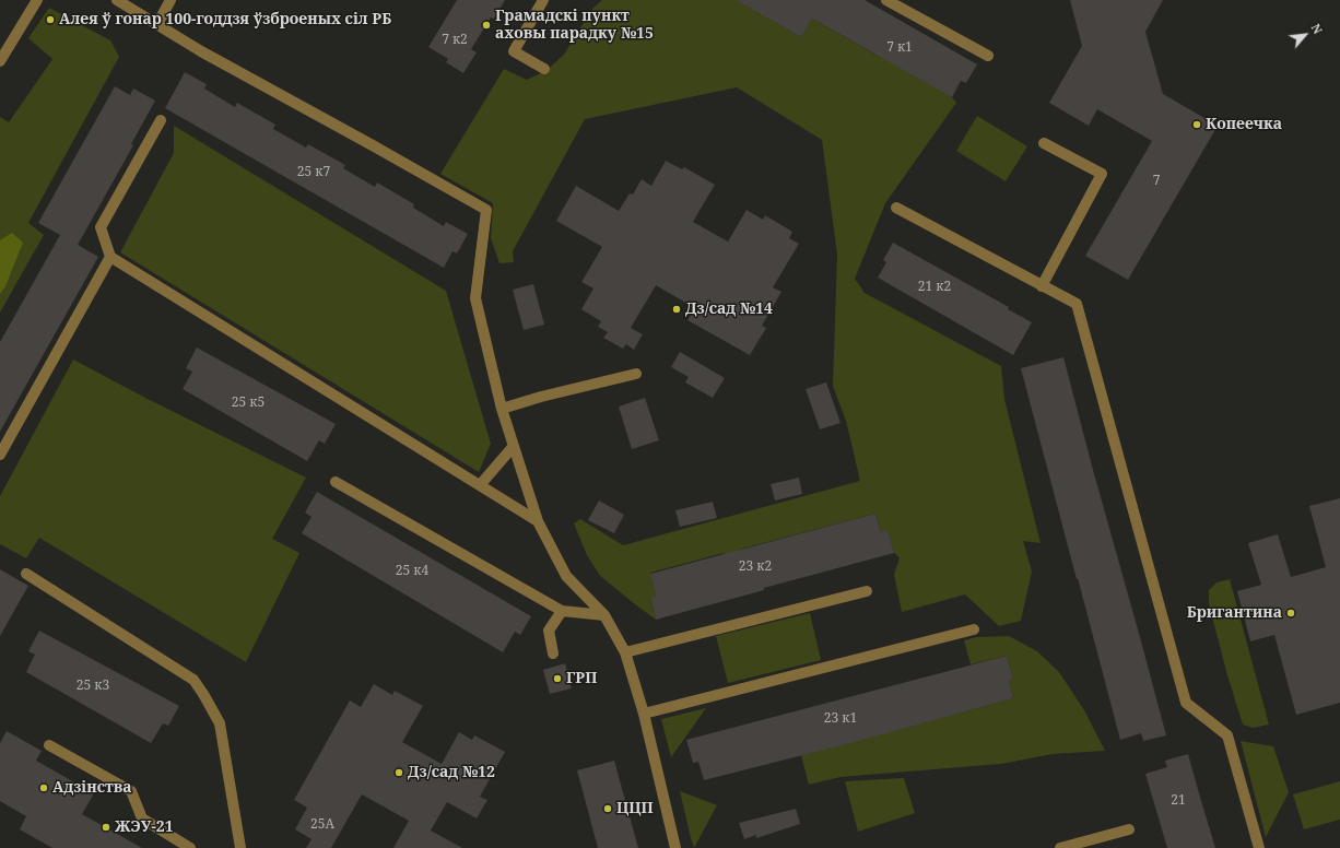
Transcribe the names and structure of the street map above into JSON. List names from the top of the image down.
{
  "places": [
    "Алея ў гонар 100-годдзя ўзброеных сіл РБ",
    "Грамадскі пункт аховы парадку №15",
    "Копеечка",
    "Дз/сад №14",
    "Бригантина",
    "ГРП",
    "Дз/сад №12",
    "Адзінства",
    "ЦЦП",
    "ЖЭУ-21"
  ],
  "house_numbers": [
    "7 к2",
    "7 к1",
    "25 к7",
    "7",
    "21 к2",
    "25 к5",
    "23 к2",
    "25 к4",
    "25 к3",
    "23 к1",
    "21",
    "25А"
  ],
  "north": "top right"
}
